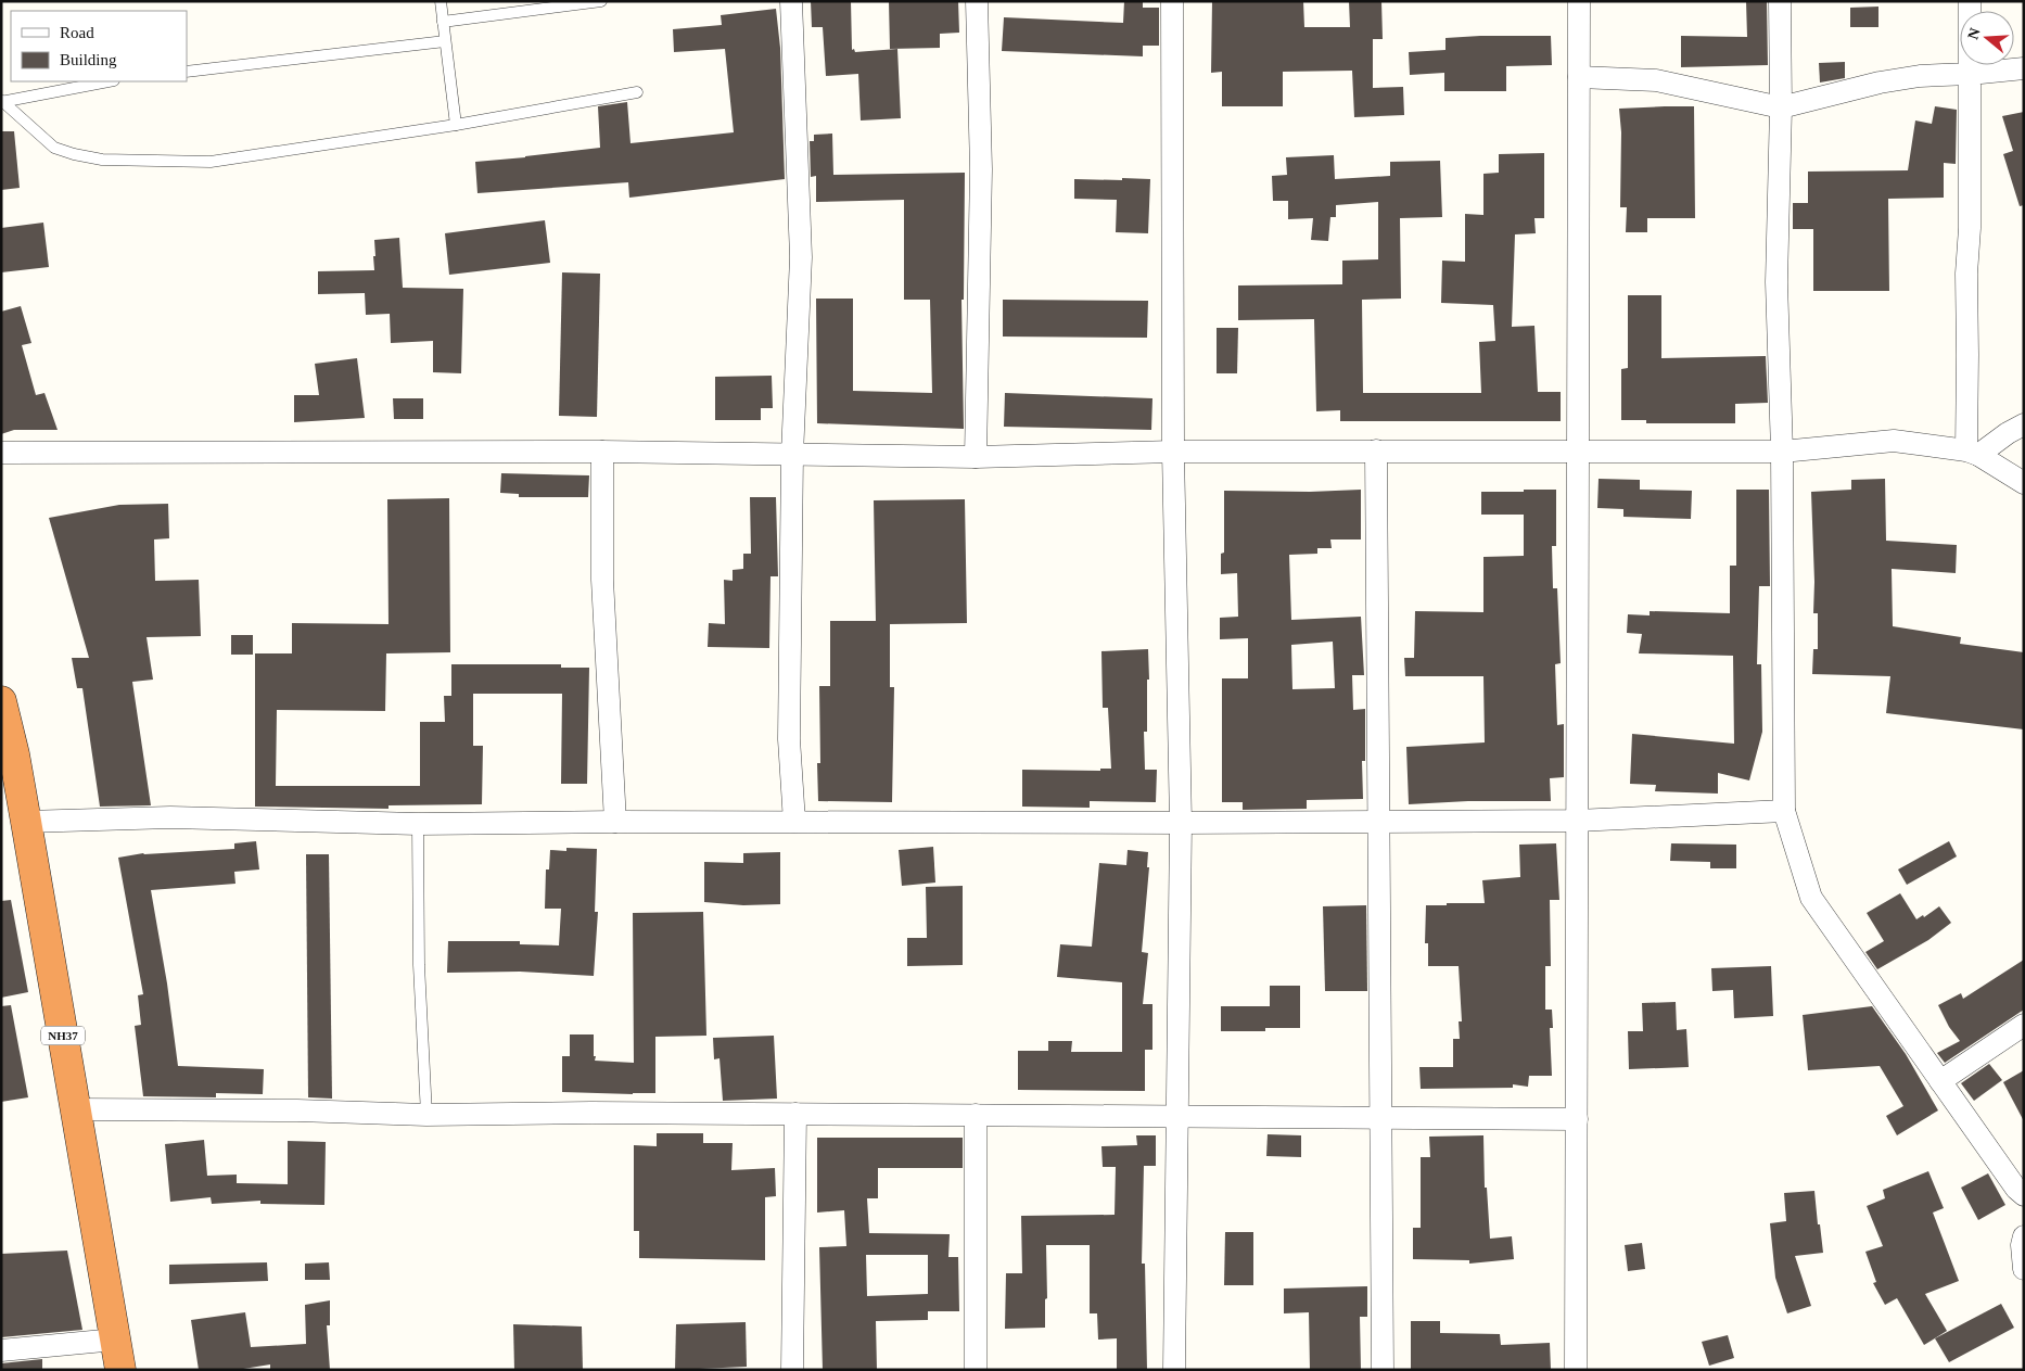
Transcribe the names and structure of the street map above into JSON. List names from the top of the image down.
{
  "streets": {
    "highway": ["NH37"]
  },
  "legend": ["Road", "Building"],
  "north": "left"
}
